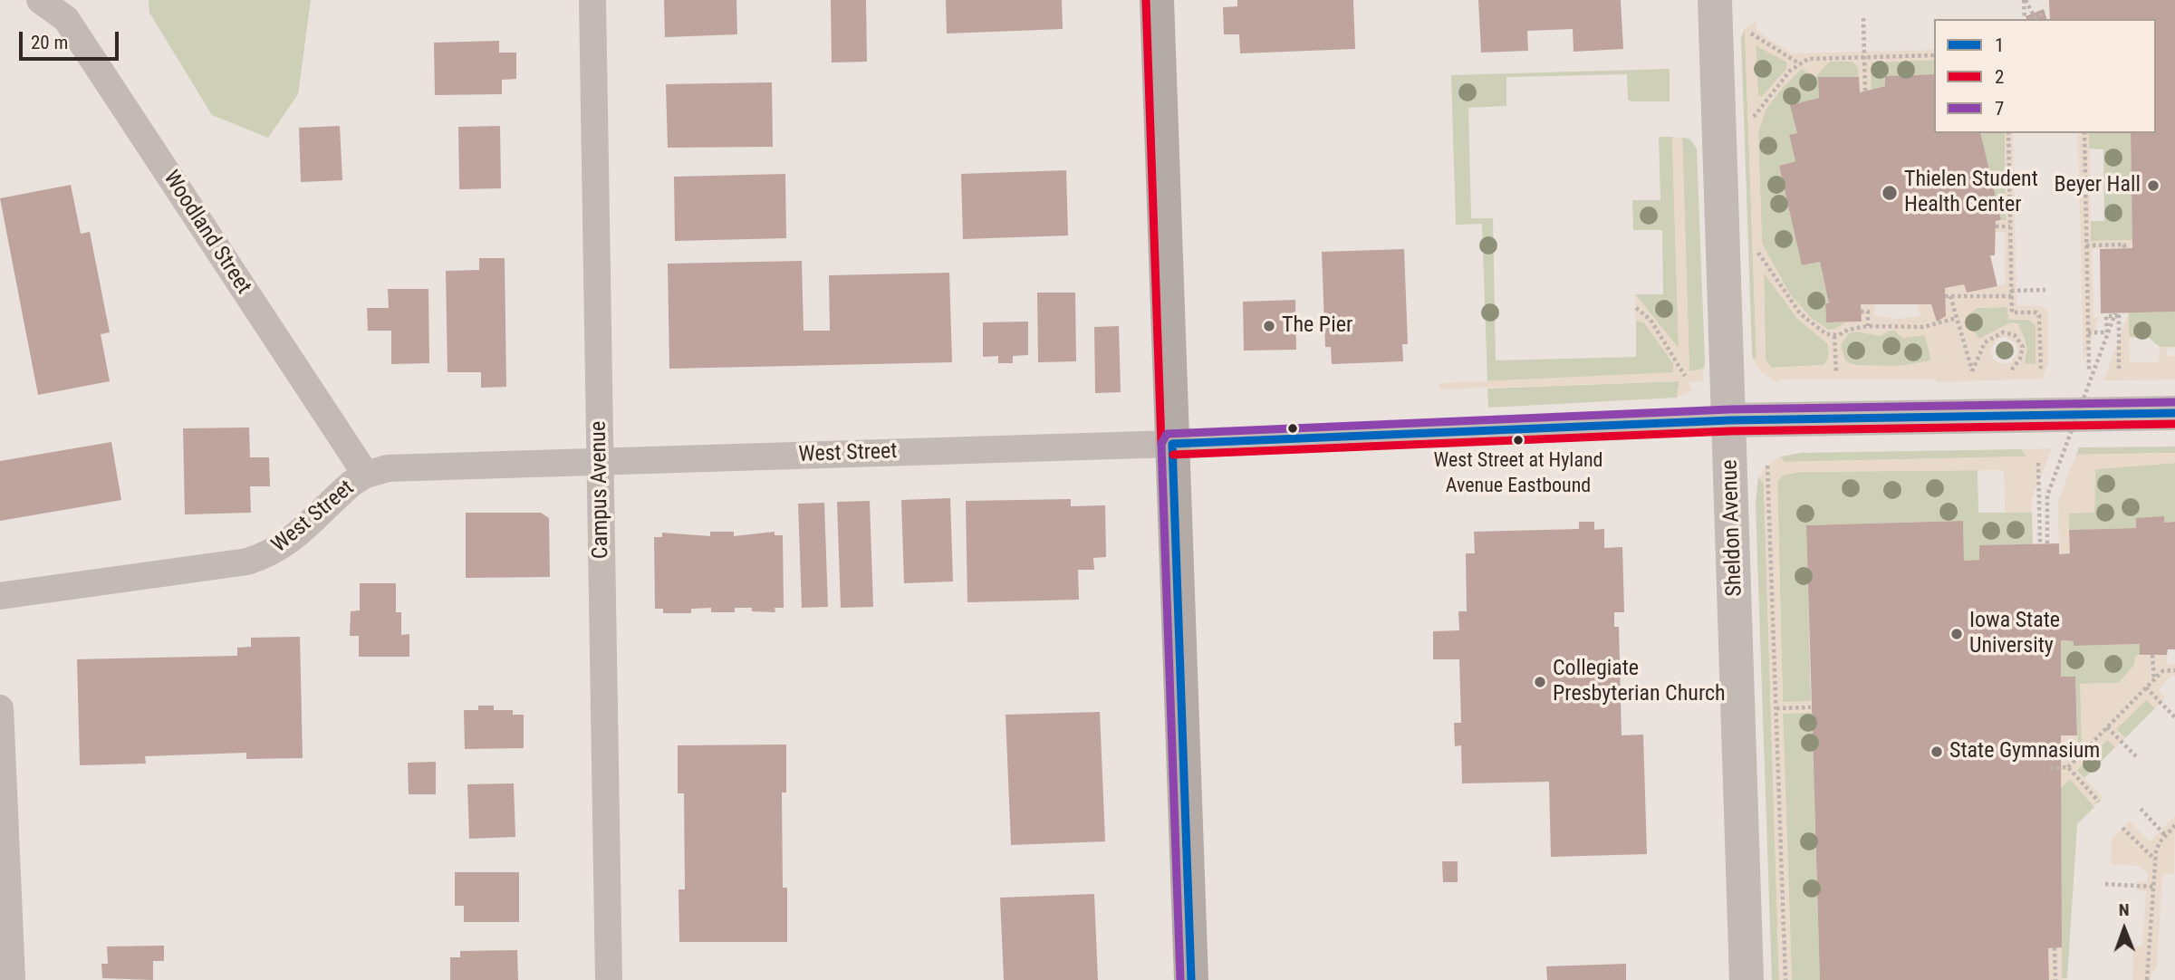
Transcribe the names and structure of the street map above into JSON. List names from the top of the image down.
{
  "streets": {
    "street": [
      "Woodland Street",
      "West Street",
      "Campus Avenue",
      "Sheldon Avenue"
    ]
  },
  "crossings": [
    ["Woodland Street", "West Street"],
    ["West Street", "Campus Avenue"],
    ["West Street", "Sheldon Avenue"]
  ],
  "places": [
    "Beyer Hall",
    "Thielen Student Health Center",
    "The Pier",
    "West Street at Hyland Avenue Eastbound",
    "Iowa State University",
    "Collegiate Presbyterian Church",
    "State Gymnasium"
  ],
  "lines": ["transit line 2", "transit line 7", "transit line 1"],
  "legend": ["1", "2", "7"],
  "scale_bar": "20 m",
  "north": "top"
}
